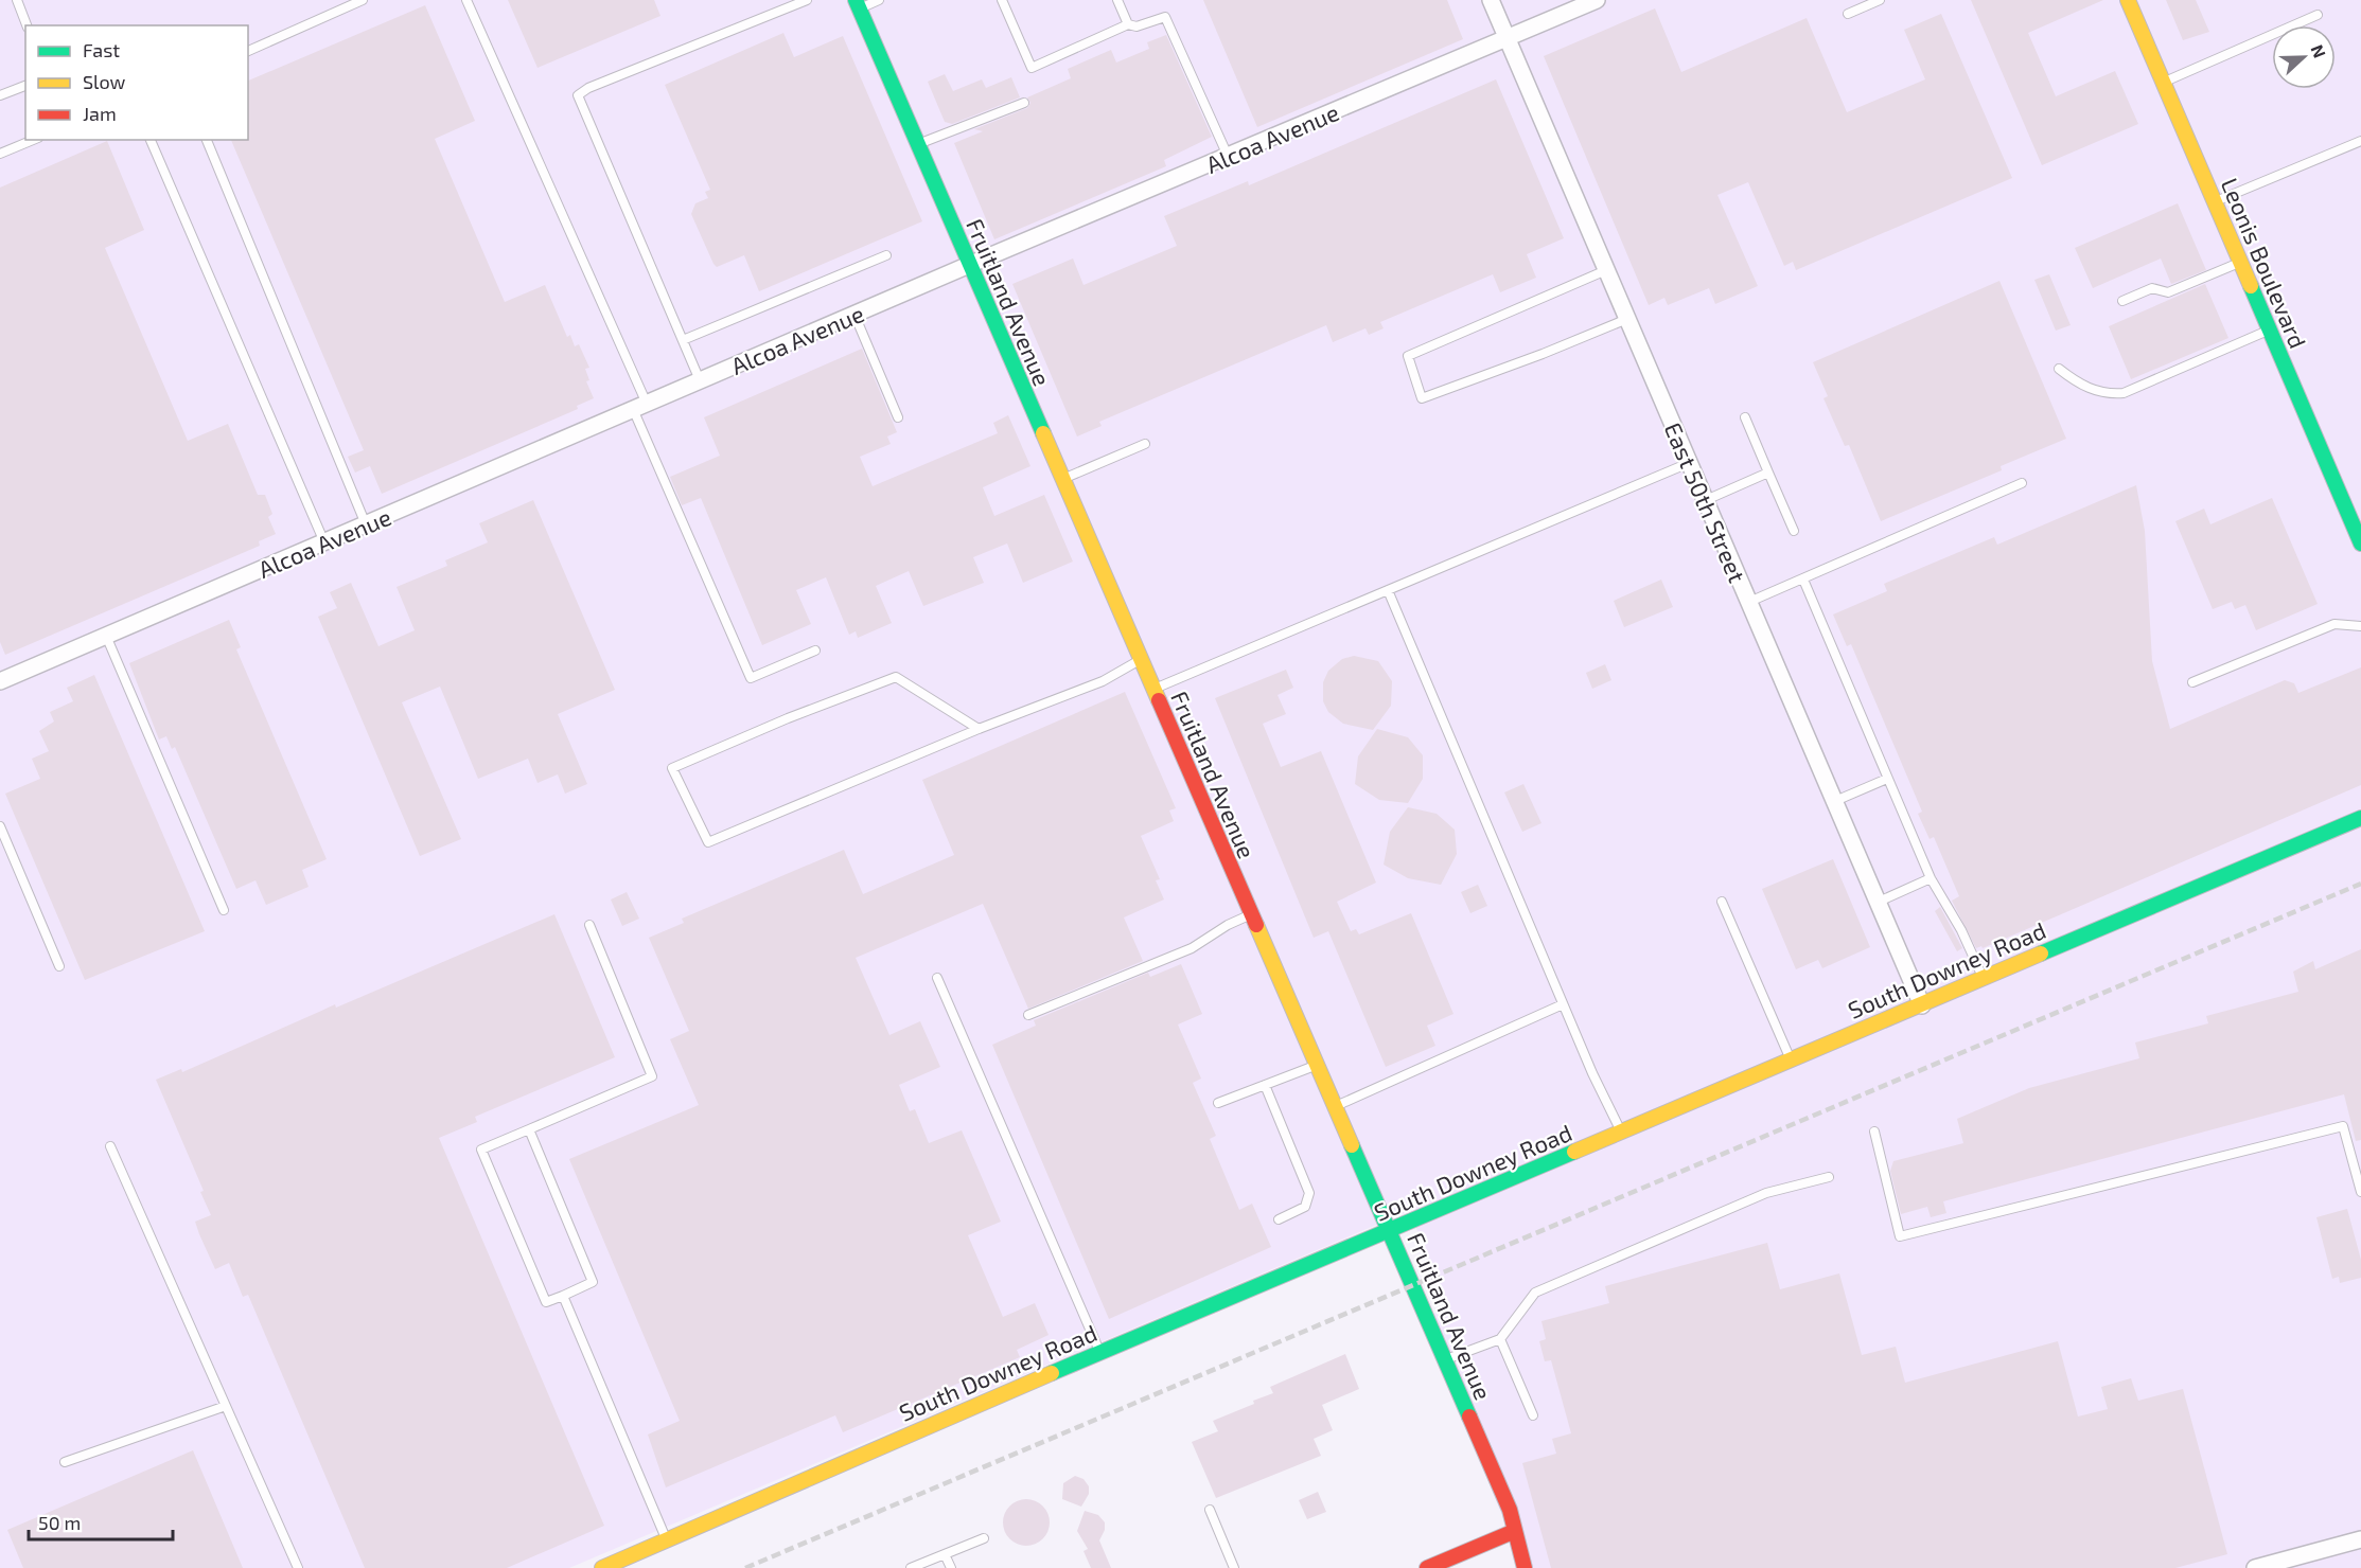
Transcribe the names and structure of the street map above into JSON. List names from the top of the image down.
{
  "streets": {
    "main road": ["Leonis Boulevard", "Fruitland Avenue", "South Downey Road"],
    "street": ["Alcoa Avenue", "East 50th Street"]
  },
  "crossings": [
    ["Alcoa Avenue", "Fruitland Avenue"],
    ["Alcoa Avenue", "East 50th Street"],
    ["Fruitland Avenue", "South Downey Road"],
    ["East 50th Street", "South Downey Road"]
  ],
  "legend": ["Fast", "Slow", "Jam"],
  "scale_bar": "50 m",
  "north": "right"
}
